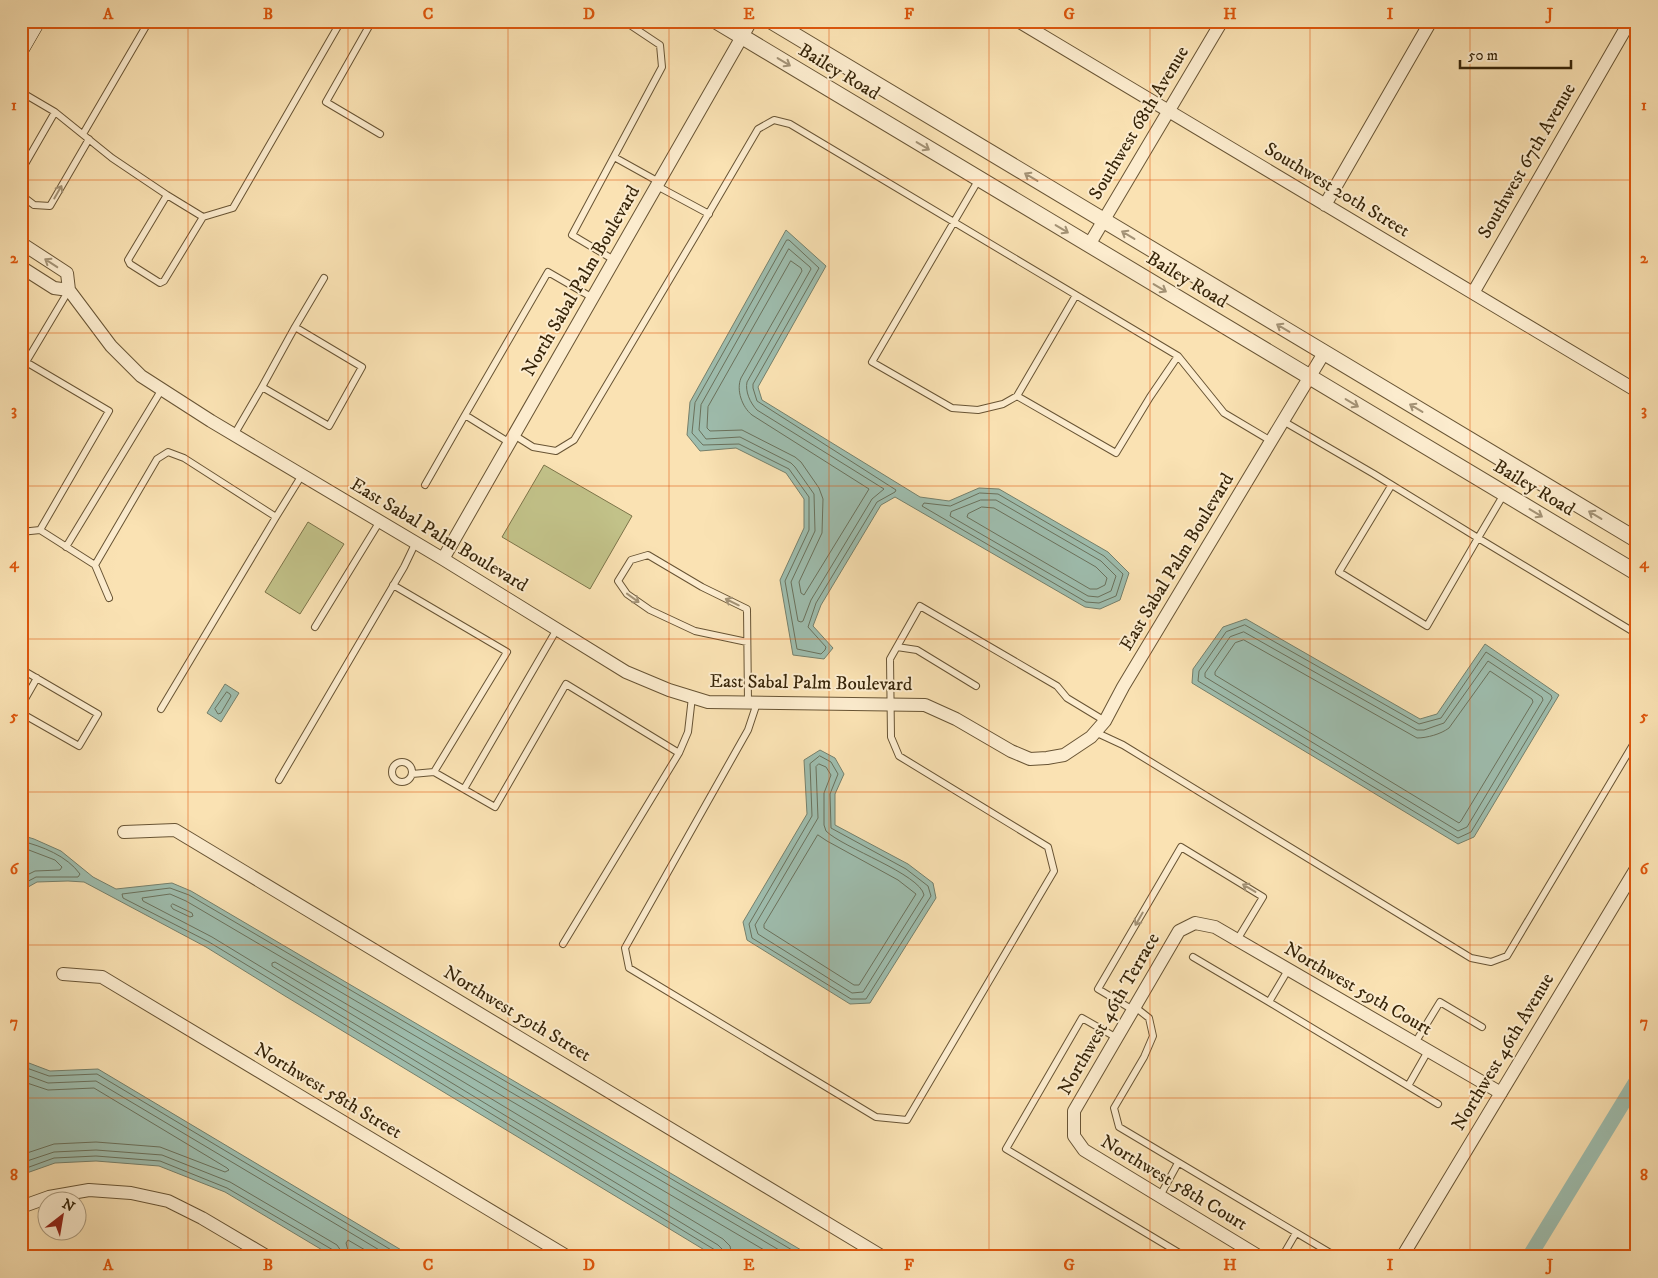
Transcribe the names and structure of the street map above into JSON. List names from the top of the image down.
{
  "streets": {
    "street": [
      "Bailey Road",
      "Southwest 68th Avenue",
      "Southwest 67th Avenue",
      "Southwest 20th Street",
      "North Sabal Palm Boulevard",
      "East Sabal Palm Boulevard",
      "Northwest 59th Court",
      "Northwest 59th Street",
      "Northwest 46th Terrace",
      "Northwest 46th Avenue",
      "Northwest 58th Street",
      "Northwest 58th Court"
    ]
  },
  "crossings": [
    ["Bailey Road", "Southwest 68th Avenue"],
    ["Bailey Road", "North Sabal Palm Boulevard"],
    ["Bailey Road", "East Sabal Palm Boulevard"],
    ["Southwest 68th Avenue", "Southwest 20th Street"],
    ["Southwest 67th Avenue", "Southwest 20th Street"],
    ["North Sabal Palm Boulevard", "East Sabal Palm Boulevard"],
    ["Northwest 59th Court", "Northwest 46th Terrace"],
    ["Northwest 59th Court", "Northwest 46th Avenue"],
    ["Northwest 46th Terrace", "Northwest 58th Court"]
  ],
  "scale_bar": "50 m",
  "north": "top right",
  "grid": {
    "columns": [
      "A",
      "B",
      "C",
      "D",
      "E",
      "F",
      "G",
      "H",
      "I",
      "J"
    ],
    "rows": [
      "1",
      "2",
      "3",
      "4",
      "5",
      "6",
      "7",
      "8"
    ]
  }
}
